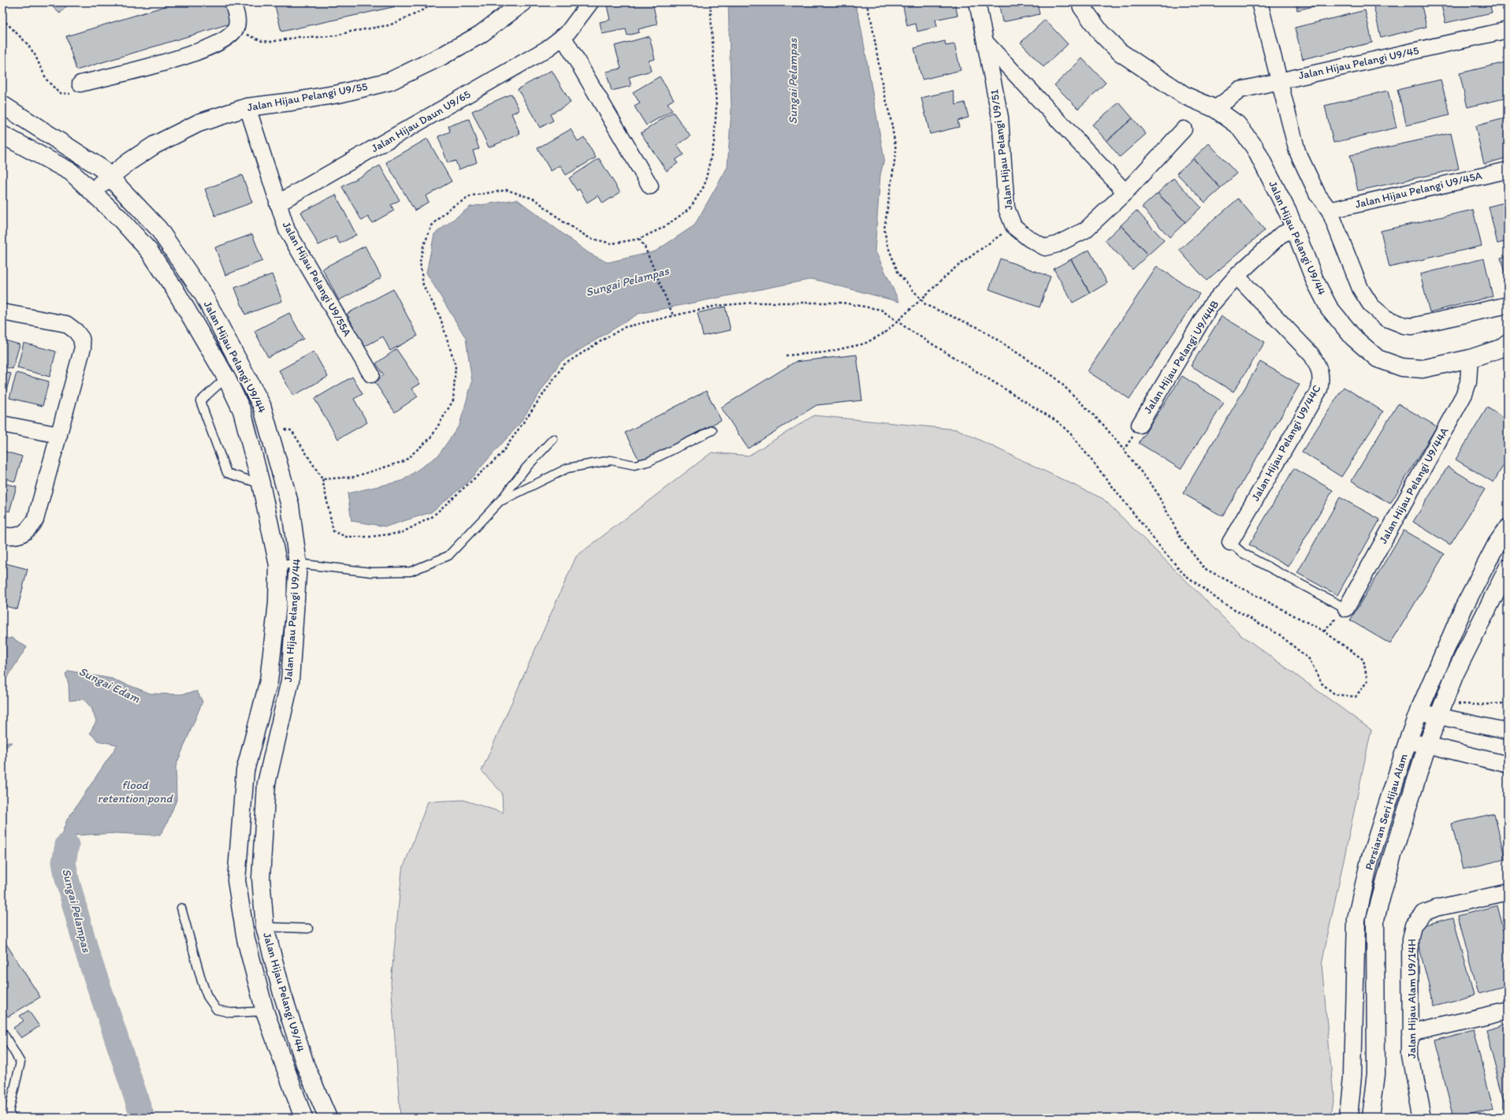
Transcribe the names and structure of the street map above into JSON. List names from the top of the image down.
{
  "streets": {
    "street": [
      "Jalan Hijau Pelangi U9/45",
      "Jalan Hijau Pelangi U9/55",
      "Jalan Hijau Daun U9/65",
      "Jalan Hijau Pelangi U9/51",
      "Jalan Hijau Pelangi U9/45A",
      "Jalan Hijau Pelangi U9/44",
      "Jalan Hijau Pelangi U9/55A",
      "Jalan Hijau Pelangi U9/44B",
      "Jalan Hijau Pelangi U9/44C",
      "Jalan Hijau Pelangi U9/44A",
      "Persiaran Seri Hijau Alam",
      "Jalan Hijau Alam U9/14H"
    ]
  },
  "crossings": [
    ["Jalan Hijau Pelangi U9/45", "Jalan Hijau Pelangi U9/44"],
    ["Jalan Hijau Pelangi U9/55", "Jalan Hijau Pelangi U9/44"],
    ["Jalan Hijau Pelangi U9/55", "Jalan Hijau Pelangi U9/55A"],
    ["Jalan Hijau Daun U9/65", "Jalan Hijau Pelangi U9/55A"],
    ["Jalan Hijau Pelangi U9/44", "Jalan Hijau Pelangi U9/44B"],
    ["Jalan Hijau Pelangi U9/44", "Jalan Hijau Pelangi U9/44A"],
    ["Jalan Hijau Pelangi U9/44B", "Jalan Hijau Pelangi U9/44C"]
  ],
  "water": ["Sungai Pelampas", "Sungai Edam", "flood retention pond"]
}
